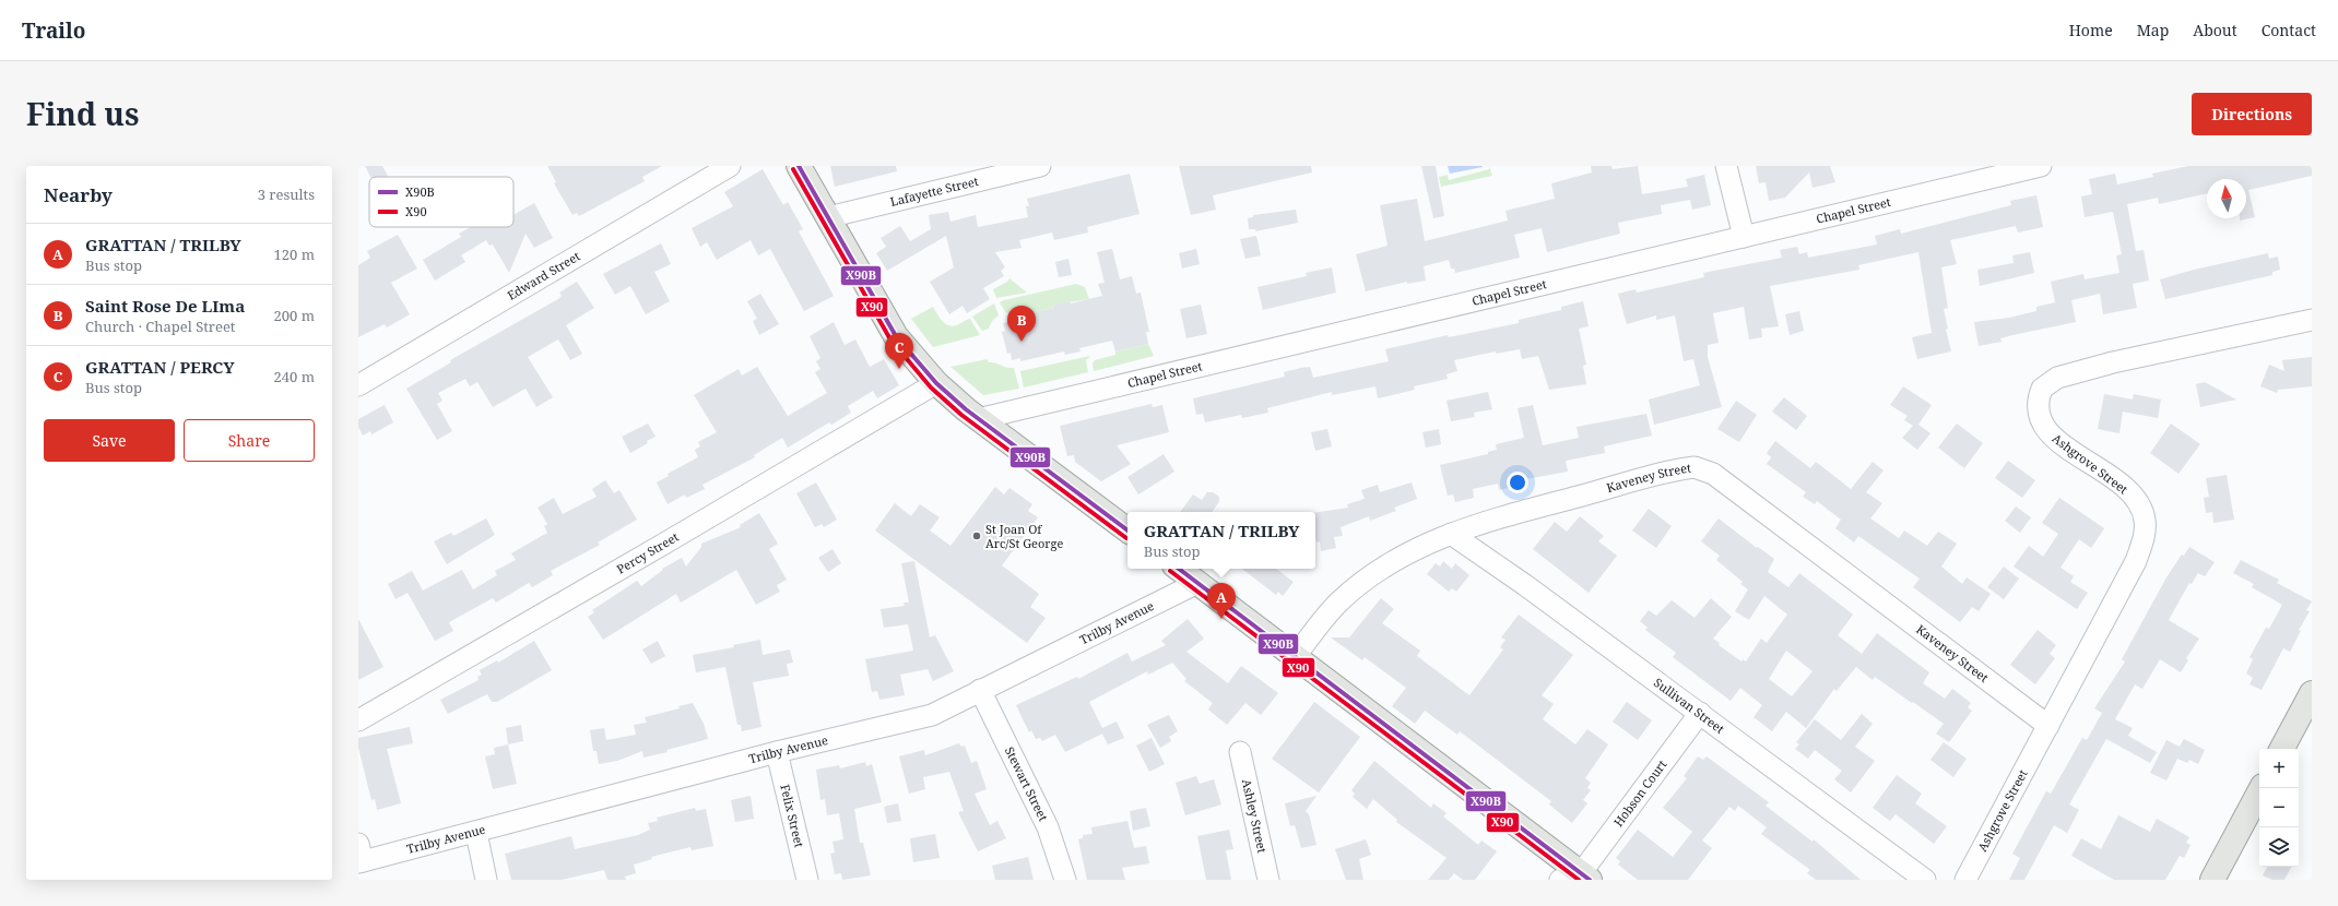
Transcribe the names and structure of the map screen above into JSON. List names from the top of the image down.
{
  "streets": {
    "street": [
      "Lafayette Street",
      "Chapel Street",
      "Edward Street",
      "Ashgrove Street",
      "Kaveney Street",
      "Percy Street",
      "Trilby Avenue",
      "Sullivan Street",
      "Stewart Street",
      "Hobson Court",
      "Felix Street",
      "Ashley Street"
    ]
  },
  "crossings": [
    ["Ashgrove Street", "Kaveney Street"],
    ["Kaveney Street", "Sullivan Street"],
    ["Trilby Avenue", "Stewart Street"],
    ["Trilby Avenue", "Felix Street"],
    ["Sullivan Street", "Hobson Court"]
  ],
  "places": ["St Joan Of Arc/St George"],
  "lines": ["transit line X90B", "transit line X90"],
  "legend": ["X90B", "X90"],
  "north": "top",
  "page": {
    "header": "Trailo",
    "nav": [
      "Home",
      "Map",
      "About",
      "Contact"
    ],
    "title": "Find us",
    "buttons": [
      "Directions",
      ["Save", "Share"]
    ],
    "heading": ["Nearby", "3 results"],
    "list": [
      {
        "mark": "A",
        "name": "GRATTAN / TRILBY",
        "note": "Bus stop",
        "value": "120 m"
      },
      {
        "mark": "B",
        "name": "Saint Rose De LIma",
        "note": "Church · Chapel Street",
        "value": "200 m"
      },
      {
        "mark": "C",
        "name": "GRATTAN / PERCY",
        "note": "Bus stop",
        "value": "240 m"
      }
    ],
    "pins": ["B", "C", "A"],
    "popup": ["GRATTAN / TRILBY", "Bus stop"],
    "map_buttons": ["+", "−"]
  }
}
